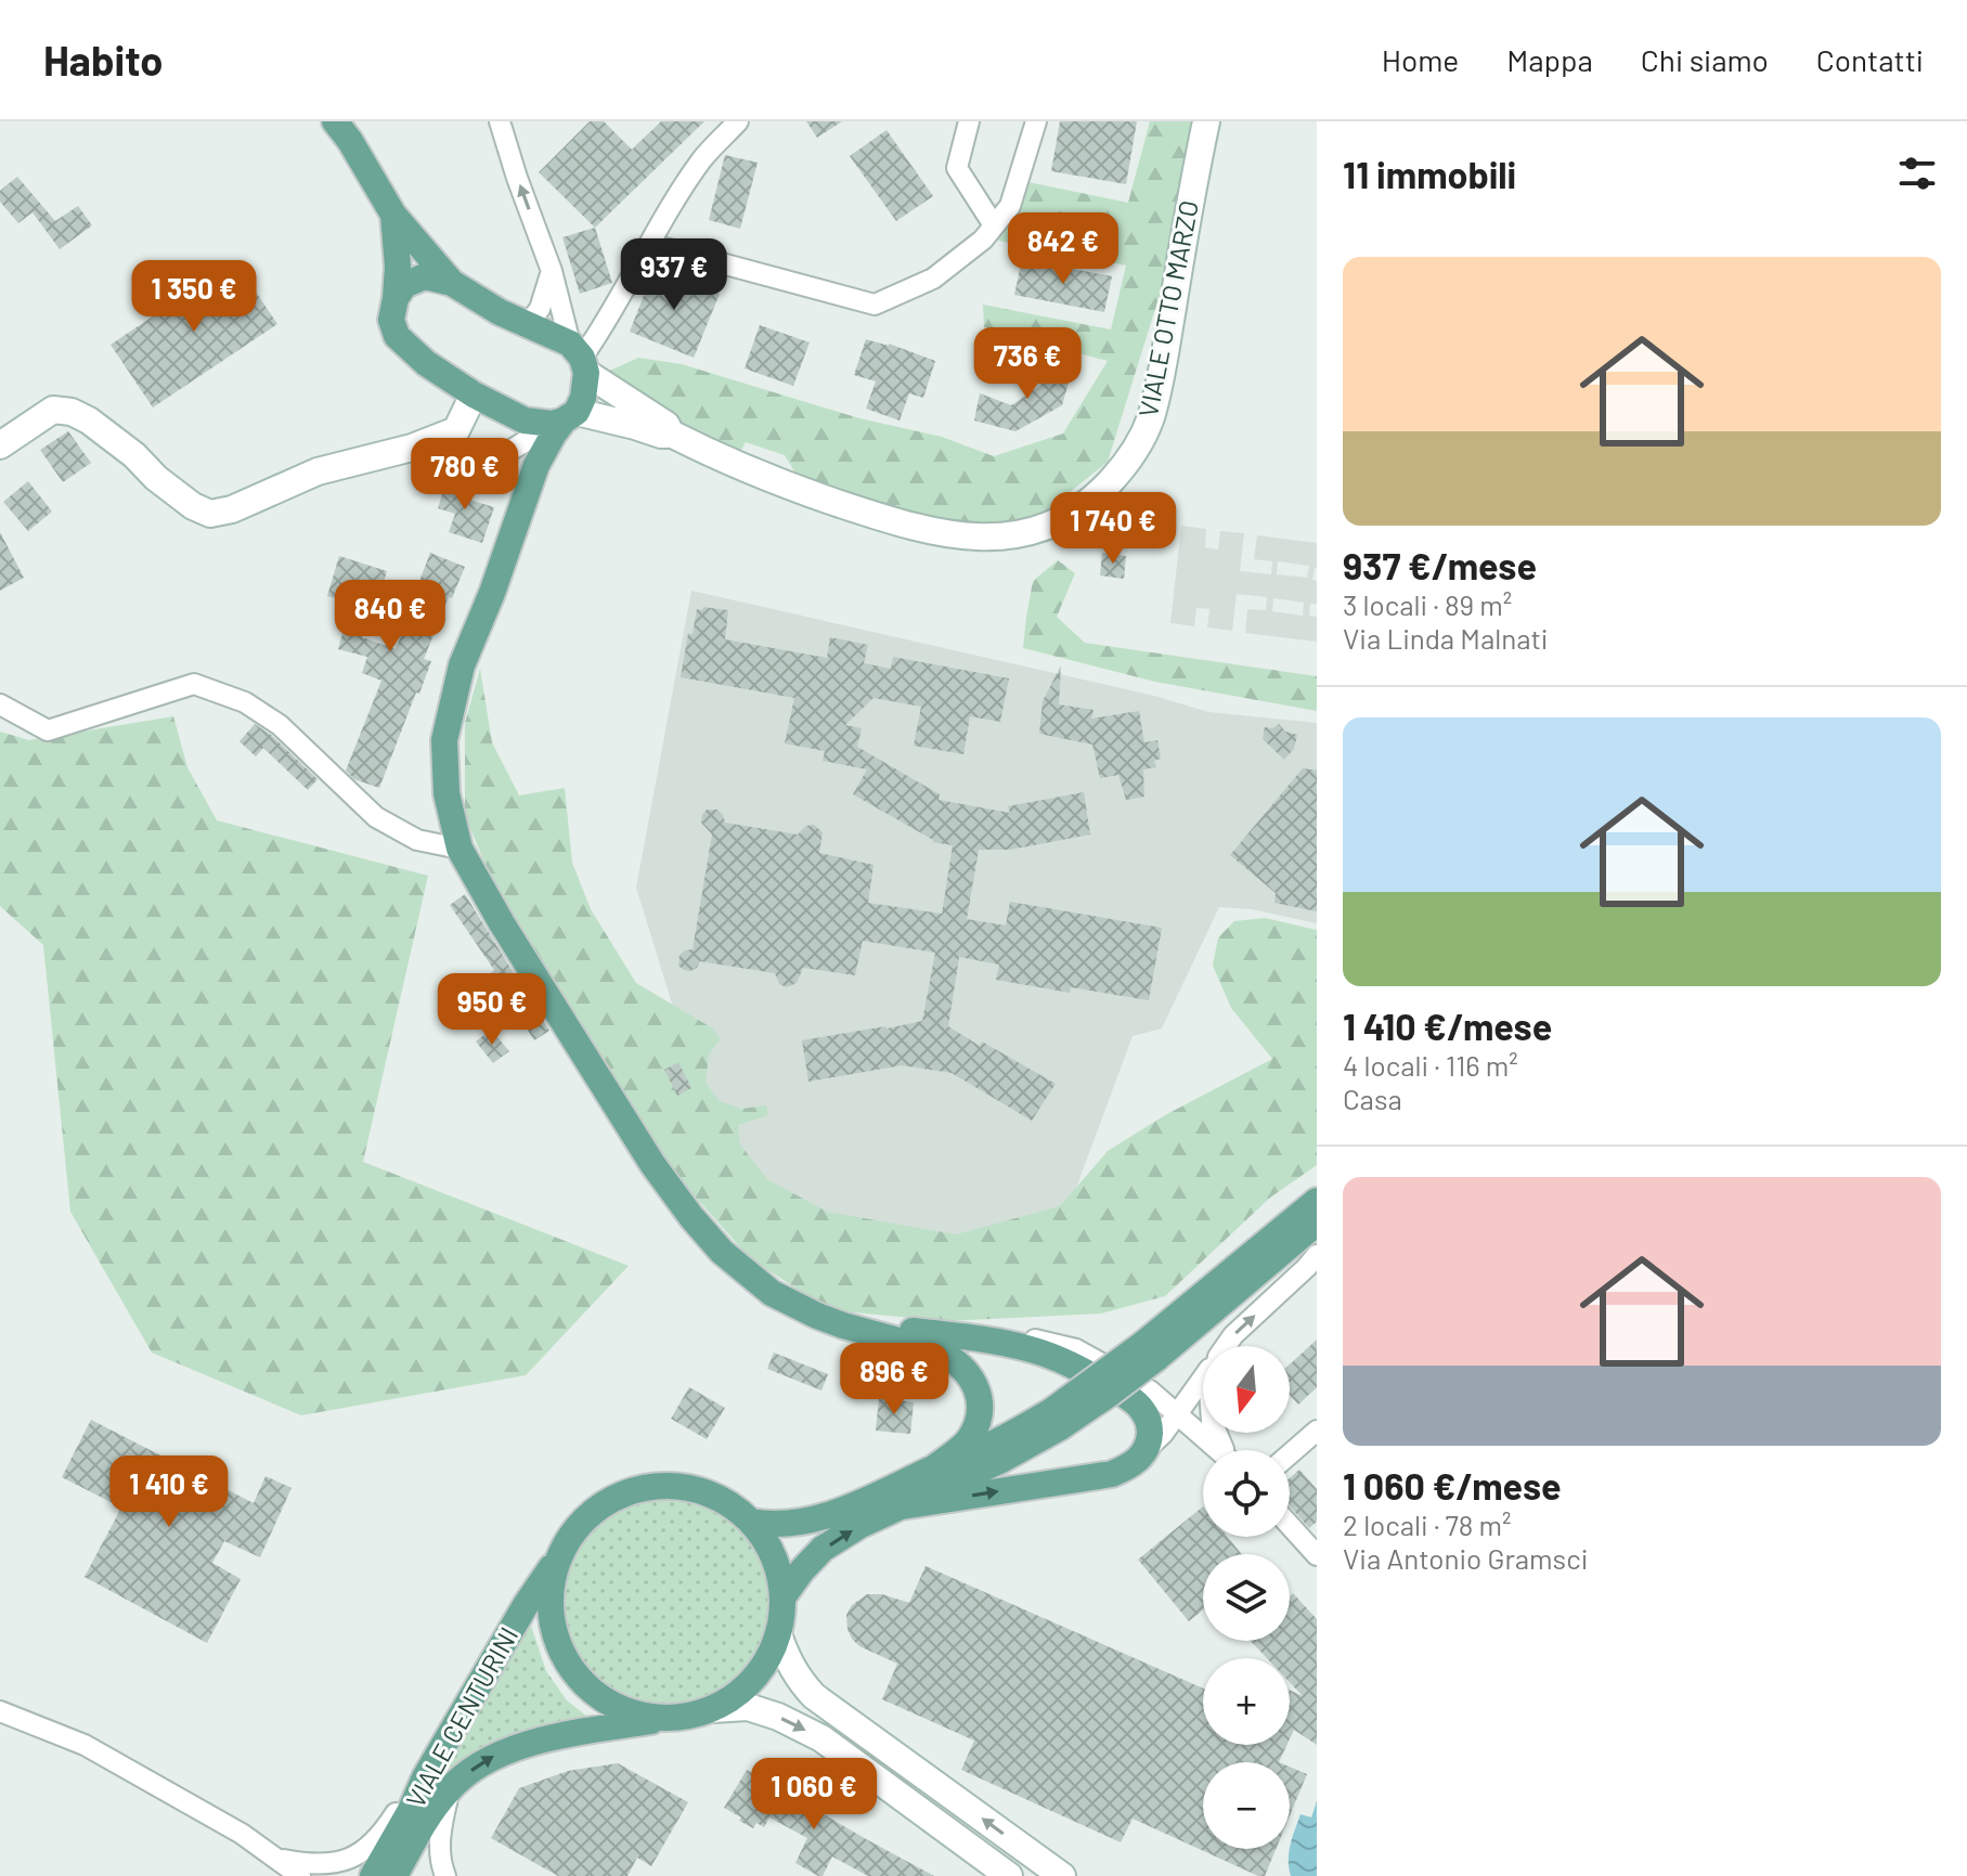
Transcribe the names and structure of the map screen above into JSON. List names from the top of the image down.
{
  "streets": {
    "main road": ["VIALE CENTURINI"],
    "street": ["VIALE OTTO MARZO"]
  },
  "north": "bottom",
  "page": {
    "header": "Habito",
    "nav": [
      "Home",
      "Mappa",
      "Chi siamo",
      "Contatti"
    ],
    "heading": "11 immobili",
    "price": [
      "842 €",
      "937 €",
      "1 350 €",
      "736 €",
      "780 €",
      "1 740 €",
      "840 €",
      "950 €",
      "896 €",
      "1 410 €",
      "1 060 €"
    ],
    "list": [
      {
        "name": "937 €/mese",
        "note": "3 locali · 89 m² · Via Linda Malnati"
      },
      {
        "name": "1 410 €/mese",
        "note": "4 locali · 116 m² · Casa"
      },
      {
        "name": "1 060 €/mese",
        "note": "2 locali · 78 m² · Via Antonio Gramsci"
      }
    ],
    "map_buttons": ["+", "−"]
  }
}
